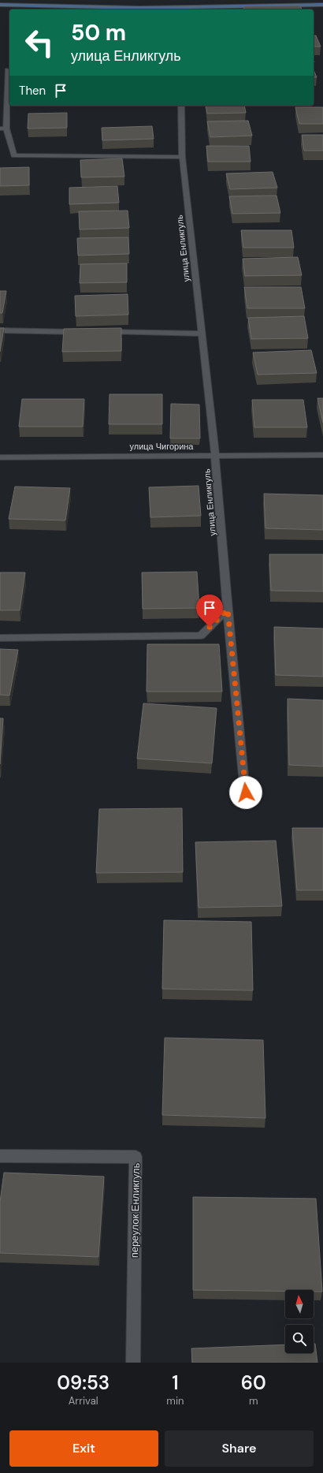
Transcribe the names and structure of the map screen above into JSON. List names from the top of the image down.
{
  "streets": {
    "street": ["улица Енликгуль", "улица Чигорина", "переулок Енликгуль"]
  },
  "crossings": [
    ["улица Енликгуль", "улица Чигорина"]
  ],
  "north": "top",
  "page": {
    "turn": ["50 m", "улица Енликгуль"],
    "then": "Then",
    "eta": [
      "09:53",
      "Arrival",
      "1",
      "min",
      "60",
      "m"
    ],
    "buttons": ["Exit", "Share"]
  }
}
